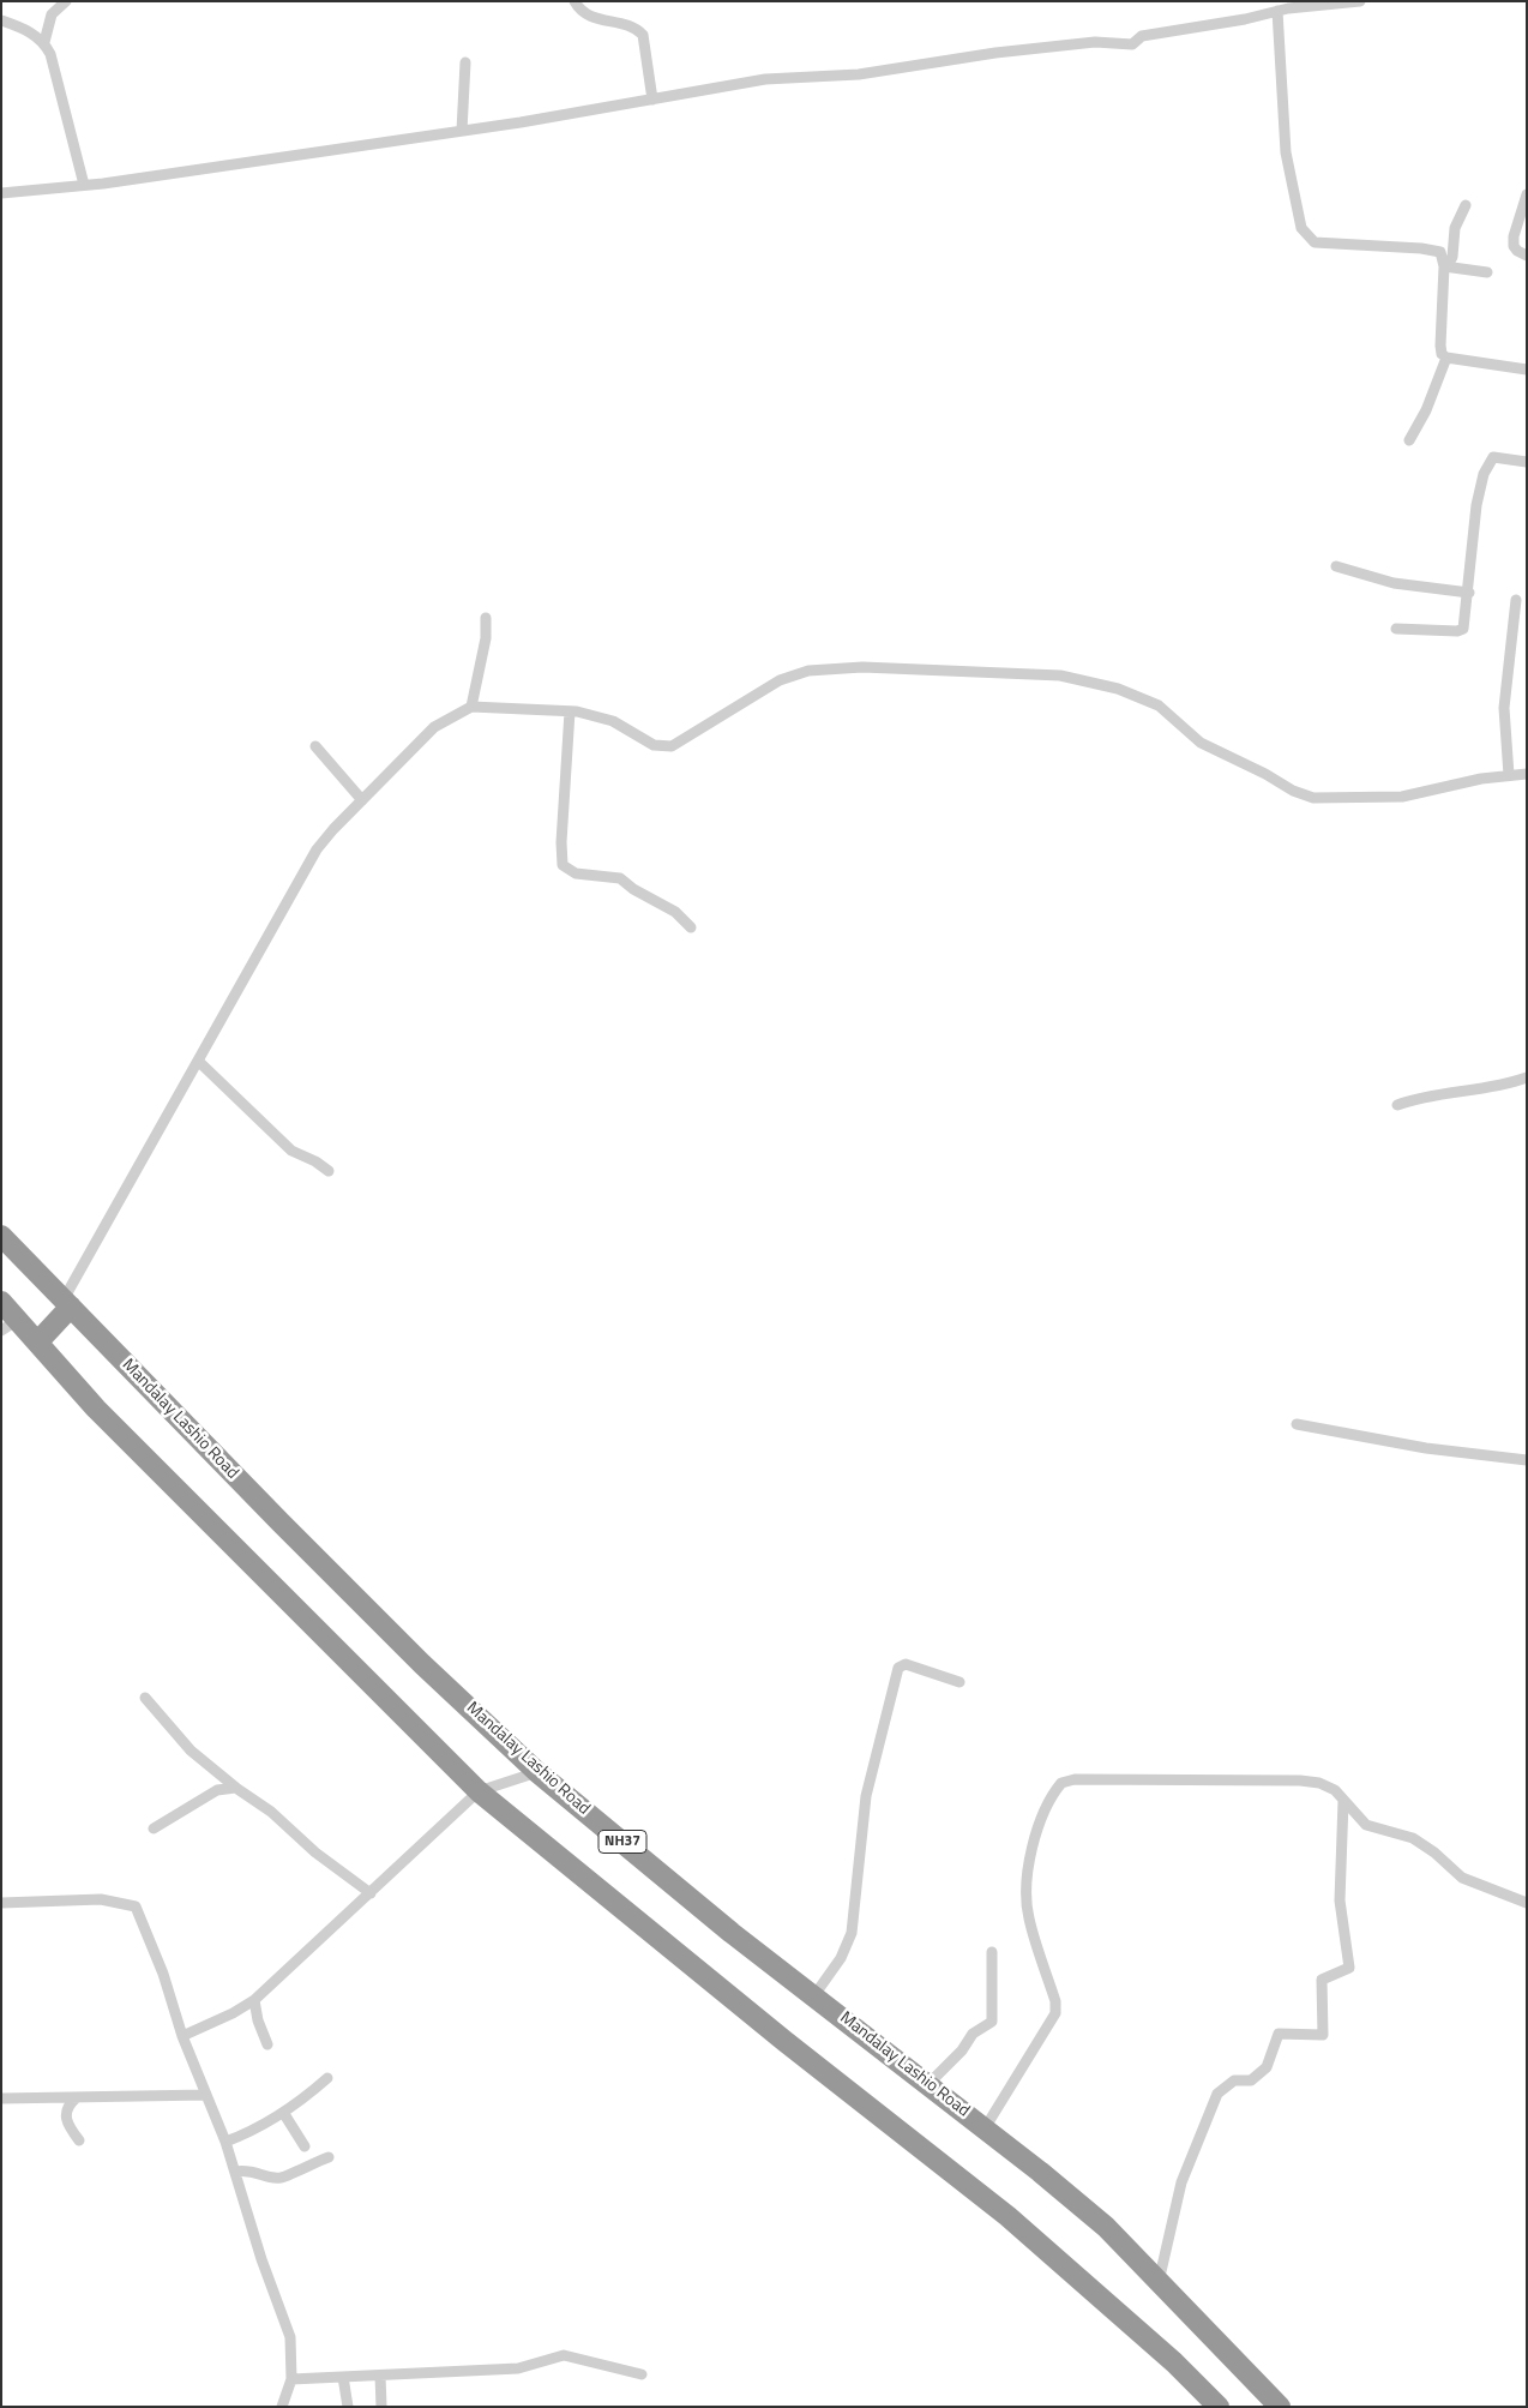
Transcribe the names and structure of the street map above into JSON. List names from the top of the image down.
{
  "streets": {
    "highway": ["Mandalay Lashio Road", "NH37"]
  }
}
